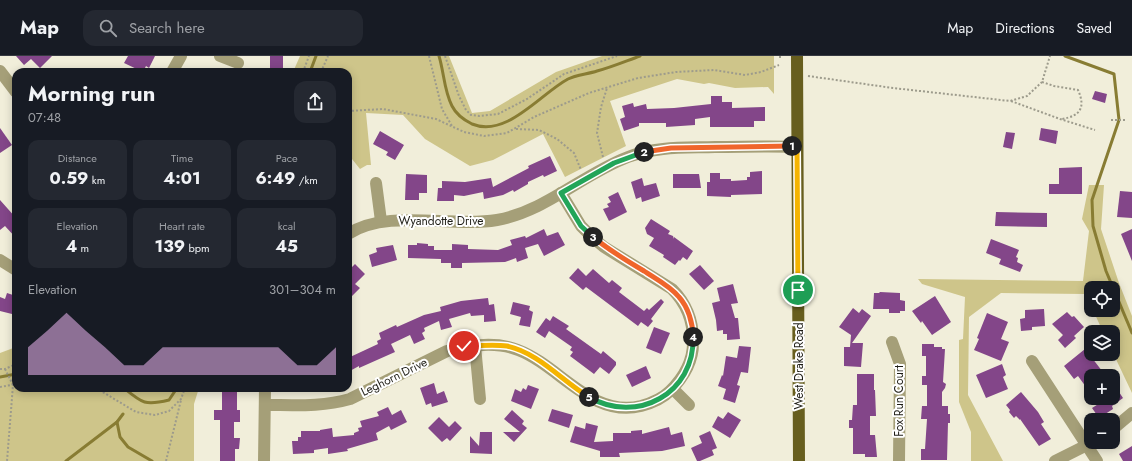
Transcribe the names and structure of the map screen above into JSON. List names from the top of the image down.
{
  "streets": {
    "main road": ["West Drake Road"],
    "street": ["Wyandotte Drive", "Leghorn Drive", "Fox Run Court"]
  },
  "crossings": [
    ["Wyandotte Drive", "West Drake Road"],
    ["Wyandotte Drive", "Leghorn Drive"]
  ],
  "page": {
    "header": "Map",
    "search": "Search here",
    "nav": ["Map", "Directions", "Saved"],
    "heading": ["Morning run", "07:48"],
    "pins": [
      "1",
      "2",
      "3",
      "4",
      "5"
    ],
    "stats": [
      ["Distance", "0.59 km"],
      ["Time", "4:01"],
      ["Pace", "6:49 /km"],
      ["Elevation", "4 m"],
      ["Heart rate", "139 bpm"],
      ["kcal", "45"]
    ],
    "chart": ["Elevation", "301–304 m"],
    "map_buttons": ["+", "−"]
  }
}
